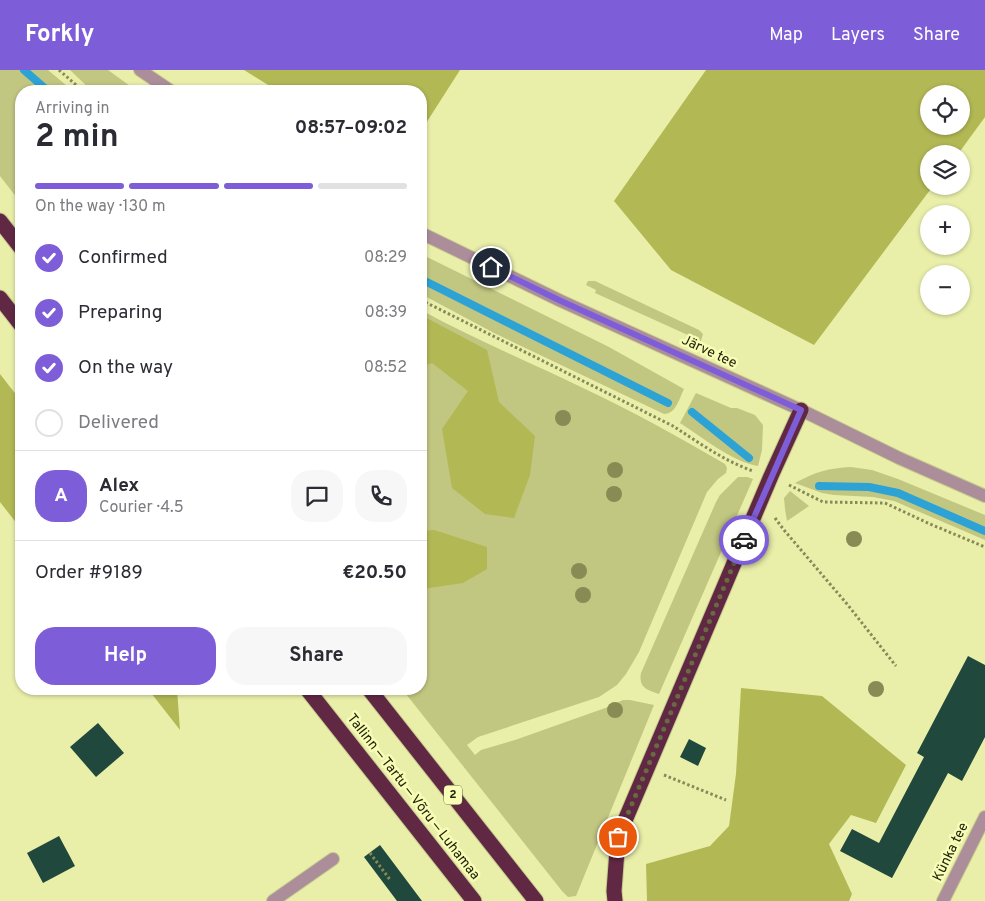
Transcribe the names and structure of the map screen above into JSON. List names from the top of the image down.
{
  "streets": {
    "highway": ["2", "Tallinn — Tartu — Võru — Luhamaa"],
    "street": ["Järve tee", "Künka tee"]
  },
  "page": {
    "header": "Forkly",
    "nav": ["Map", "Layers", "Share"],
    "map_buttons": ["+", "−"],
    "heading": ["2 min", "Arriving in", "08:57–09:02"],
    "panel": [
      "Alex",
      "Courier · 4.5",
      "Order #9189",
      "€20.50"
    ],
    "bar": "On the way · 130 m",
    "list": [
      ["Confirmed", "08:29"],
      ["Preparing", "08:39"],
      ["On the way", "08:52"],
      "Delivered"
    ],
    "round": "A",
    "buttons": ["Help", "Share"]
  }
}
